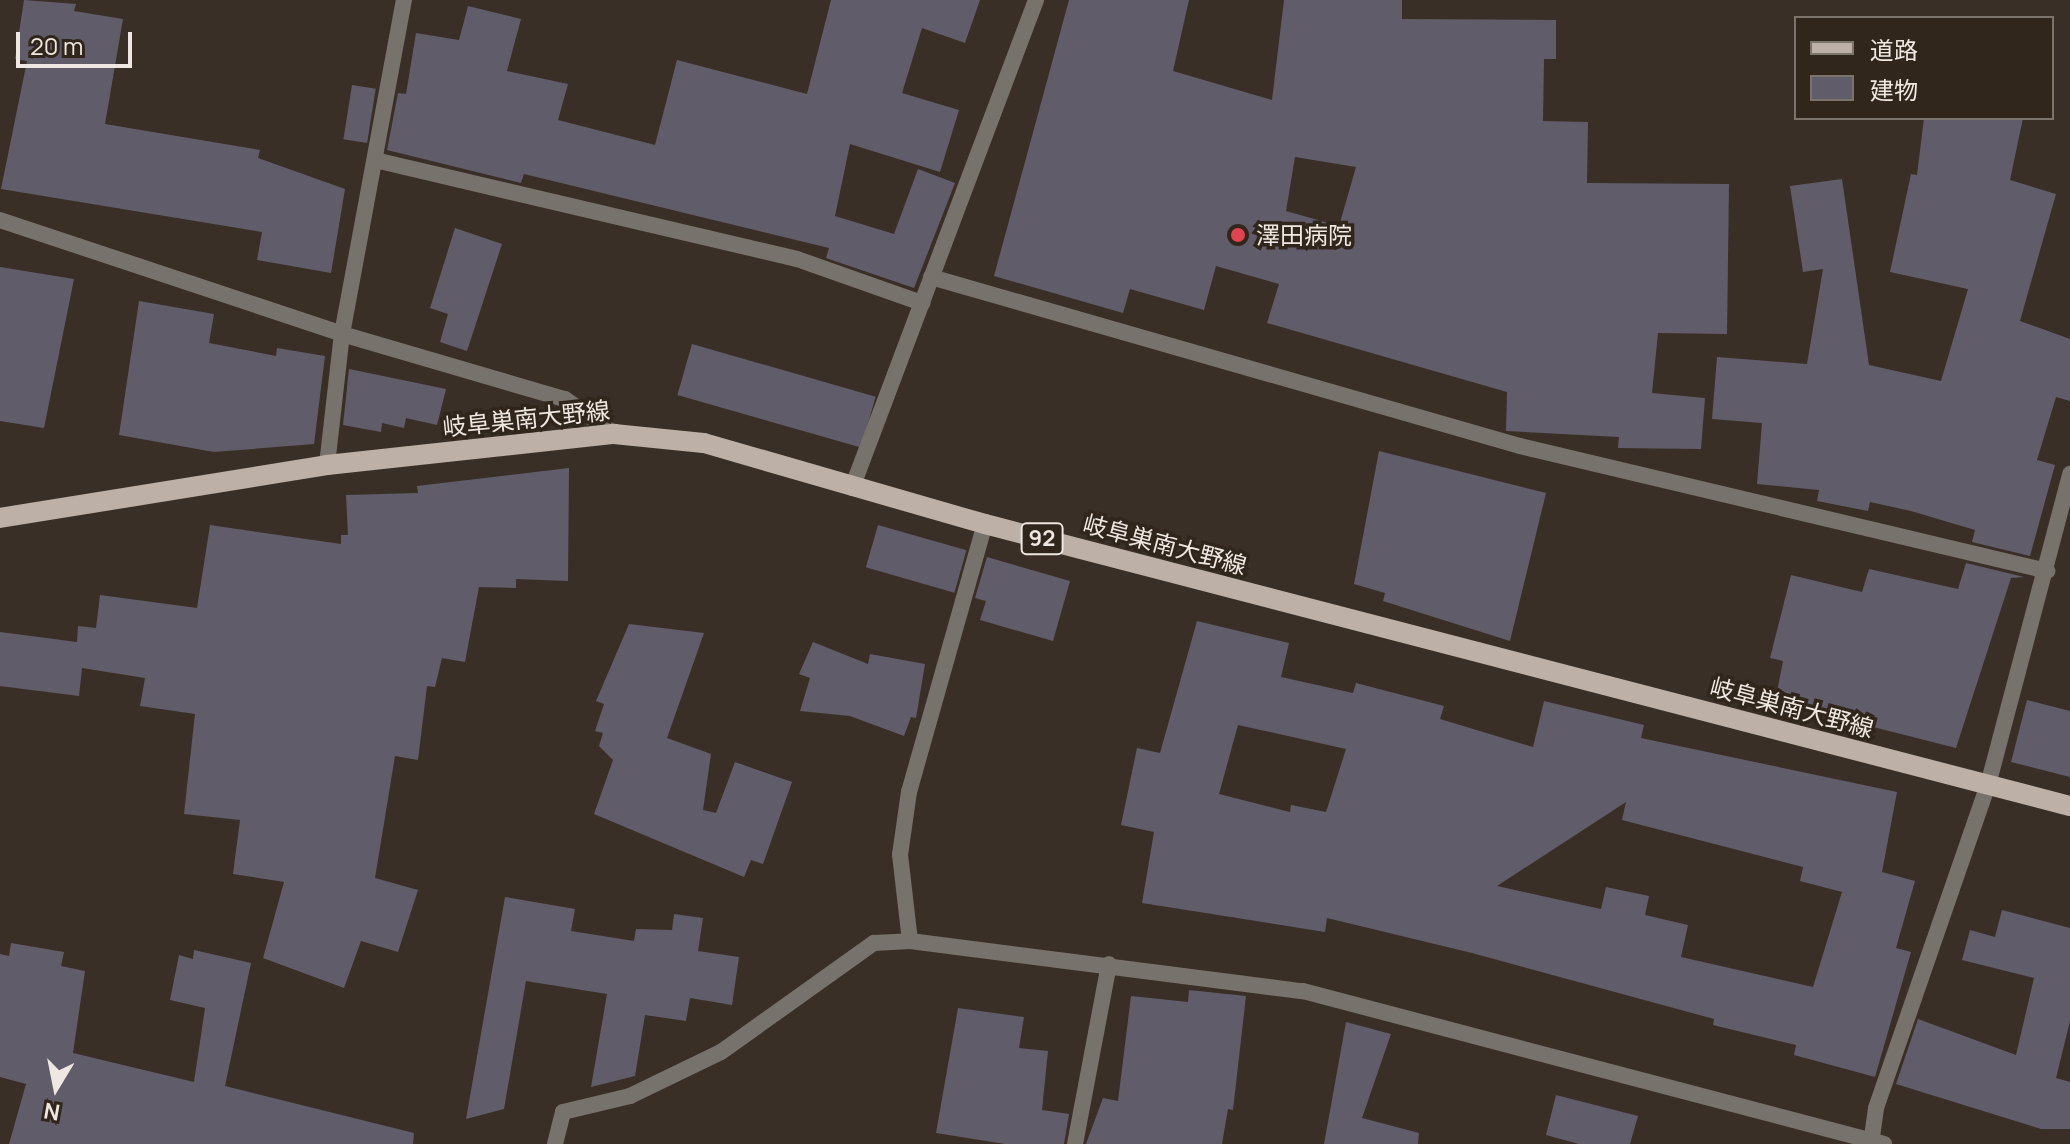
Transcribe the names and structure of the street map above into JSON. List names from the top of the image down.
{
  "streets": {
    "main road": ["岐阜巣南大野線", "92"]
  },
  "places": ["澤田病院"],
  "legend": ["道路", "建物"],
  "scale_bar": "20 m",
  "north": "bottom"
}
